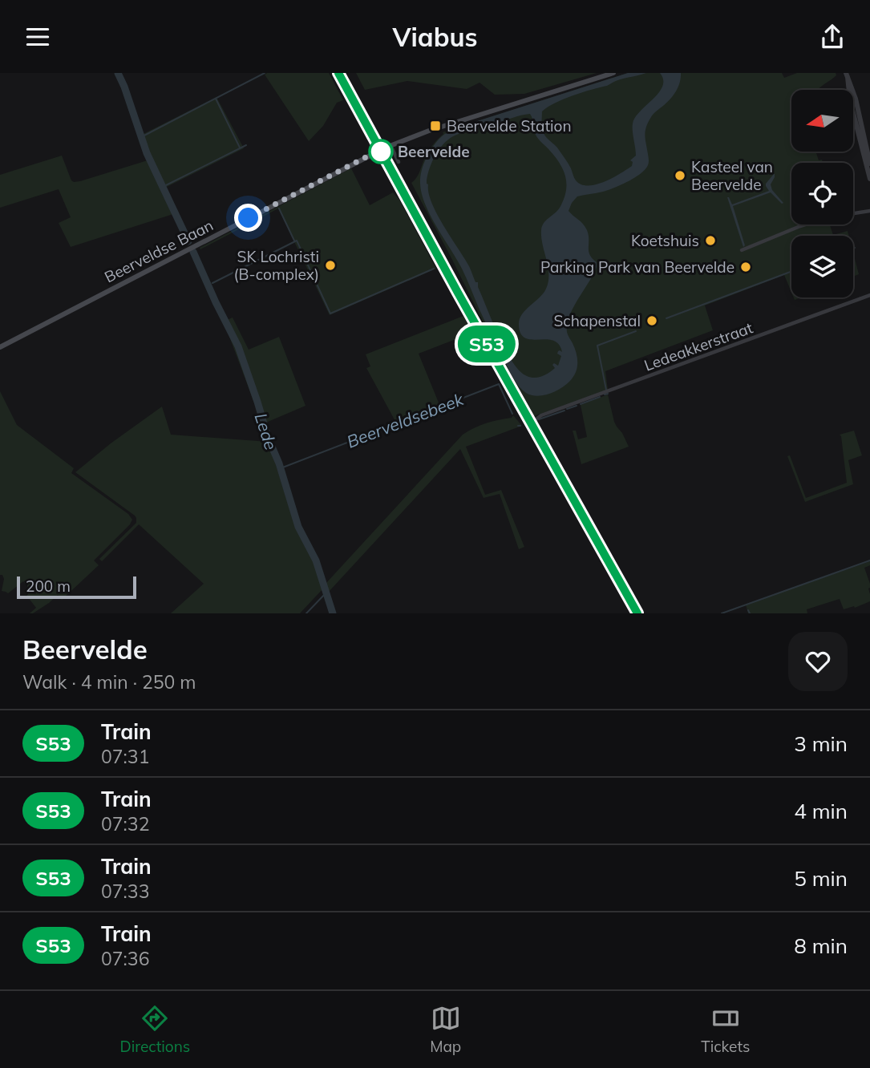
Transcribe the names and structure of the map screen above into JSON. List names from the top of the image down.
{
  "streets": {
    "main road": ["Beerveldse Baan"],
    "street": ["Ledeakkerstraat"]
  },
  "water": ["Beerveldsebeek", "Lede"],
  "places": {
    "transit": ["Beervelde Station"],
    "other": [
      "Beervelde",
      "Kasteel van Beervelde",
      "Koetshuis",
      "SK Lochristi (B-complex)",
      "Parking Park van Beervelde",
      "Schapenstal"
    ]
  },
  "scale_bar": "200 m",
  "north": "left",
  "page": {
    "header": "Viabus",
    "on_map": "S53",
    "scale": "200 m",
    "heading": ["Beervelde", "Walk · 4 min · 250 m"],
    "list": [
      {
        "mark": "S53",
        "name": "Train",
        "note": "07:31",
        "value": "3 min"
      },
      {
        "mark": "S53",
        "name": "Train",
        "note": "07:32",
        "value": "4 min"
      },
      {
        "mark": "S53",
        "name": "Train",
        "note": "07:33",
        "value": "5 min"
      },
      {
        "mark": "S53",
        "name": "Train",
        "note": "07:36",
        "value": "8 min"
      }
    ],
    "tabs": ["Directions", "Map", "Tickets"]
  }
}
